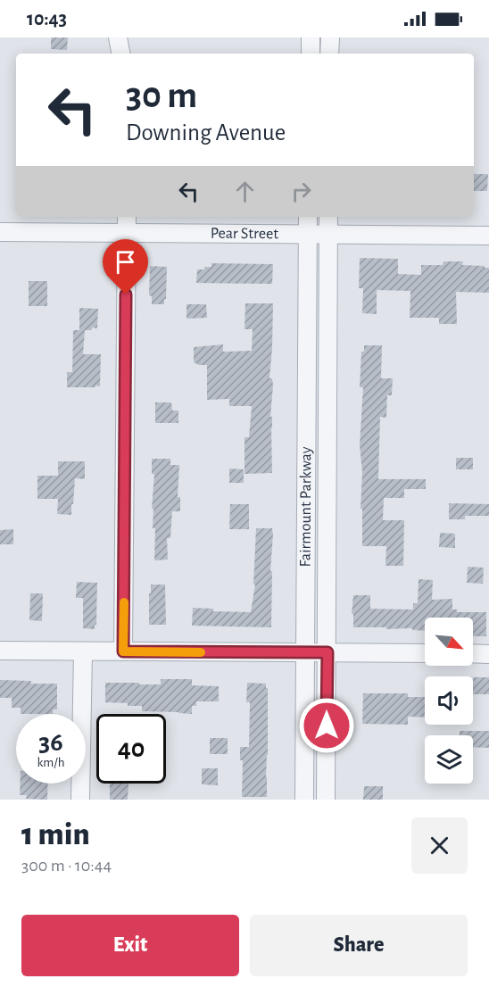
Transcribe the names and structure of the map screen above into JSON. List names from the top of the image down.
{
  "streets": {
    "street": ["Pear Street", "Fairmount Parkway"]
  },
  "crossings": [
    ["Pear Street", "Fairmount Parkway"]
  ],
  "north": "bottom right",
  "page": {
    "status": "10:43",
    "turn": ["30 m", "Downing Avenue"],
    "speed": "36 km/h",
    "limit": "40",
    "heading": ["1 min", "300 m · 10:44"],
    "buttons": ["Exit", "Share"]
  }
}
